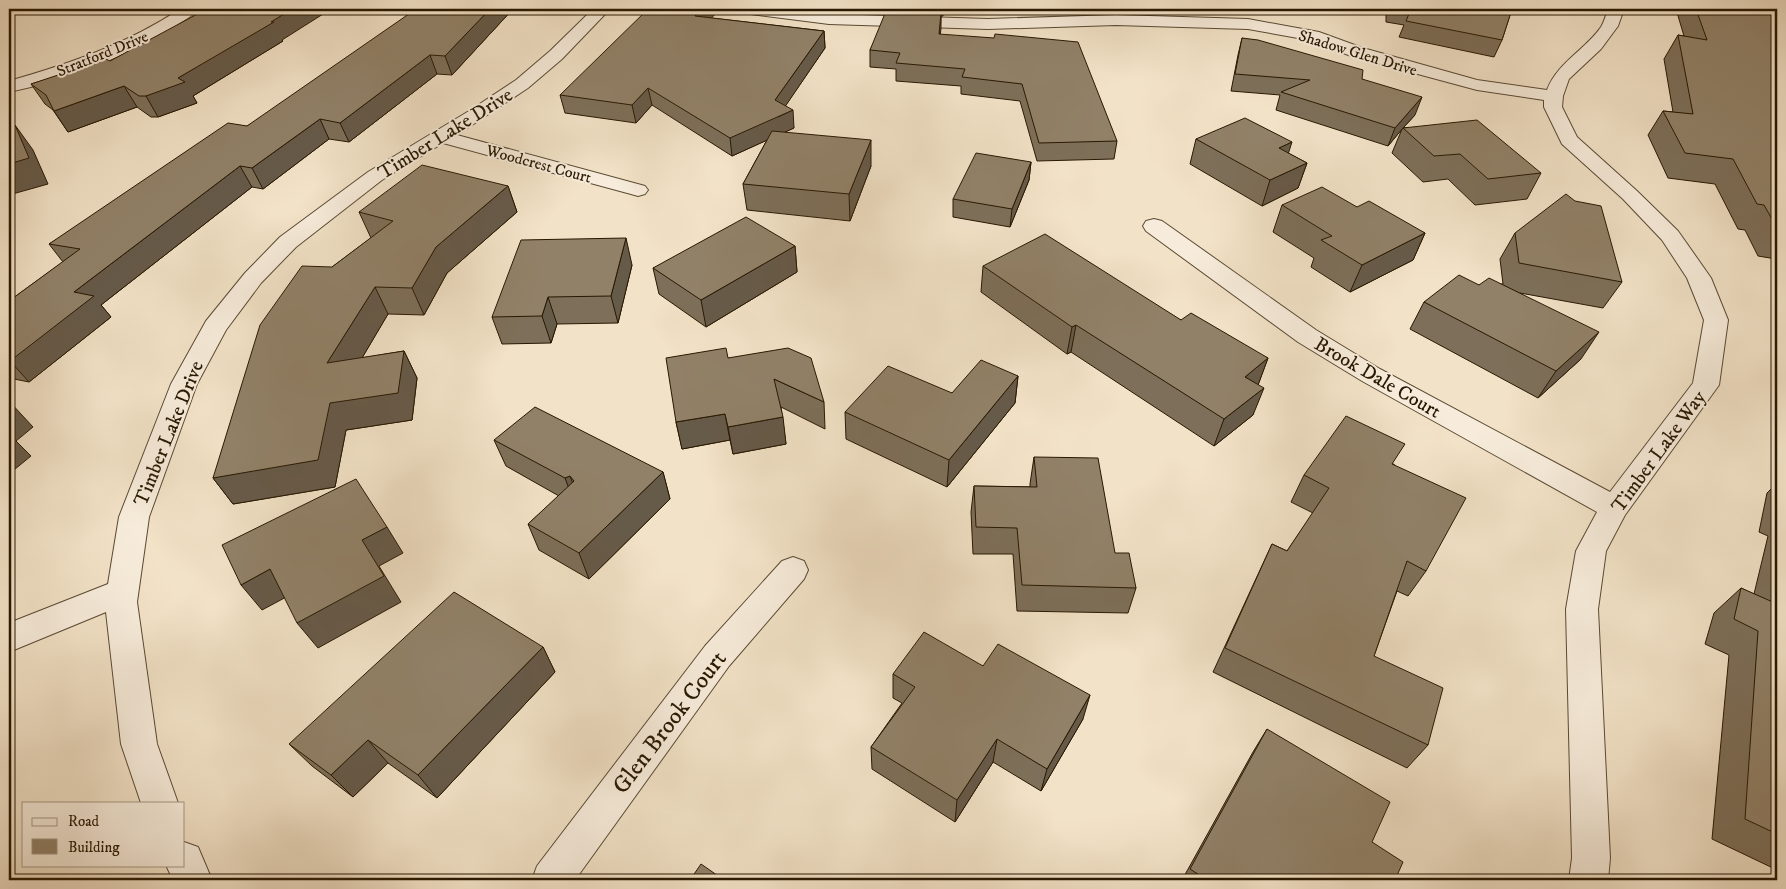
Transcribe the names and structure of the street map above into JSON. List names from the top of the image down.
{
  "streets": {
    "street": [
      "Shadow Glen Drive",
      "Stratford Drive",
      "Timber Lake Drive",
      "Woodcrest Court",
      "Brook Dale Court",
      "Timber Lake Way",
      "Glen Brook Court"
    ]
  },
  "crossings": [
    ["Shadow Glen Drive", "Timber Lake Way"],
    ["Timber Lake Drive", "Woodcrest Court"],
    ["Brook Dale Court", "Timber Lake Way"]
  ],
  "legend": ["Road", "Building"]
}
